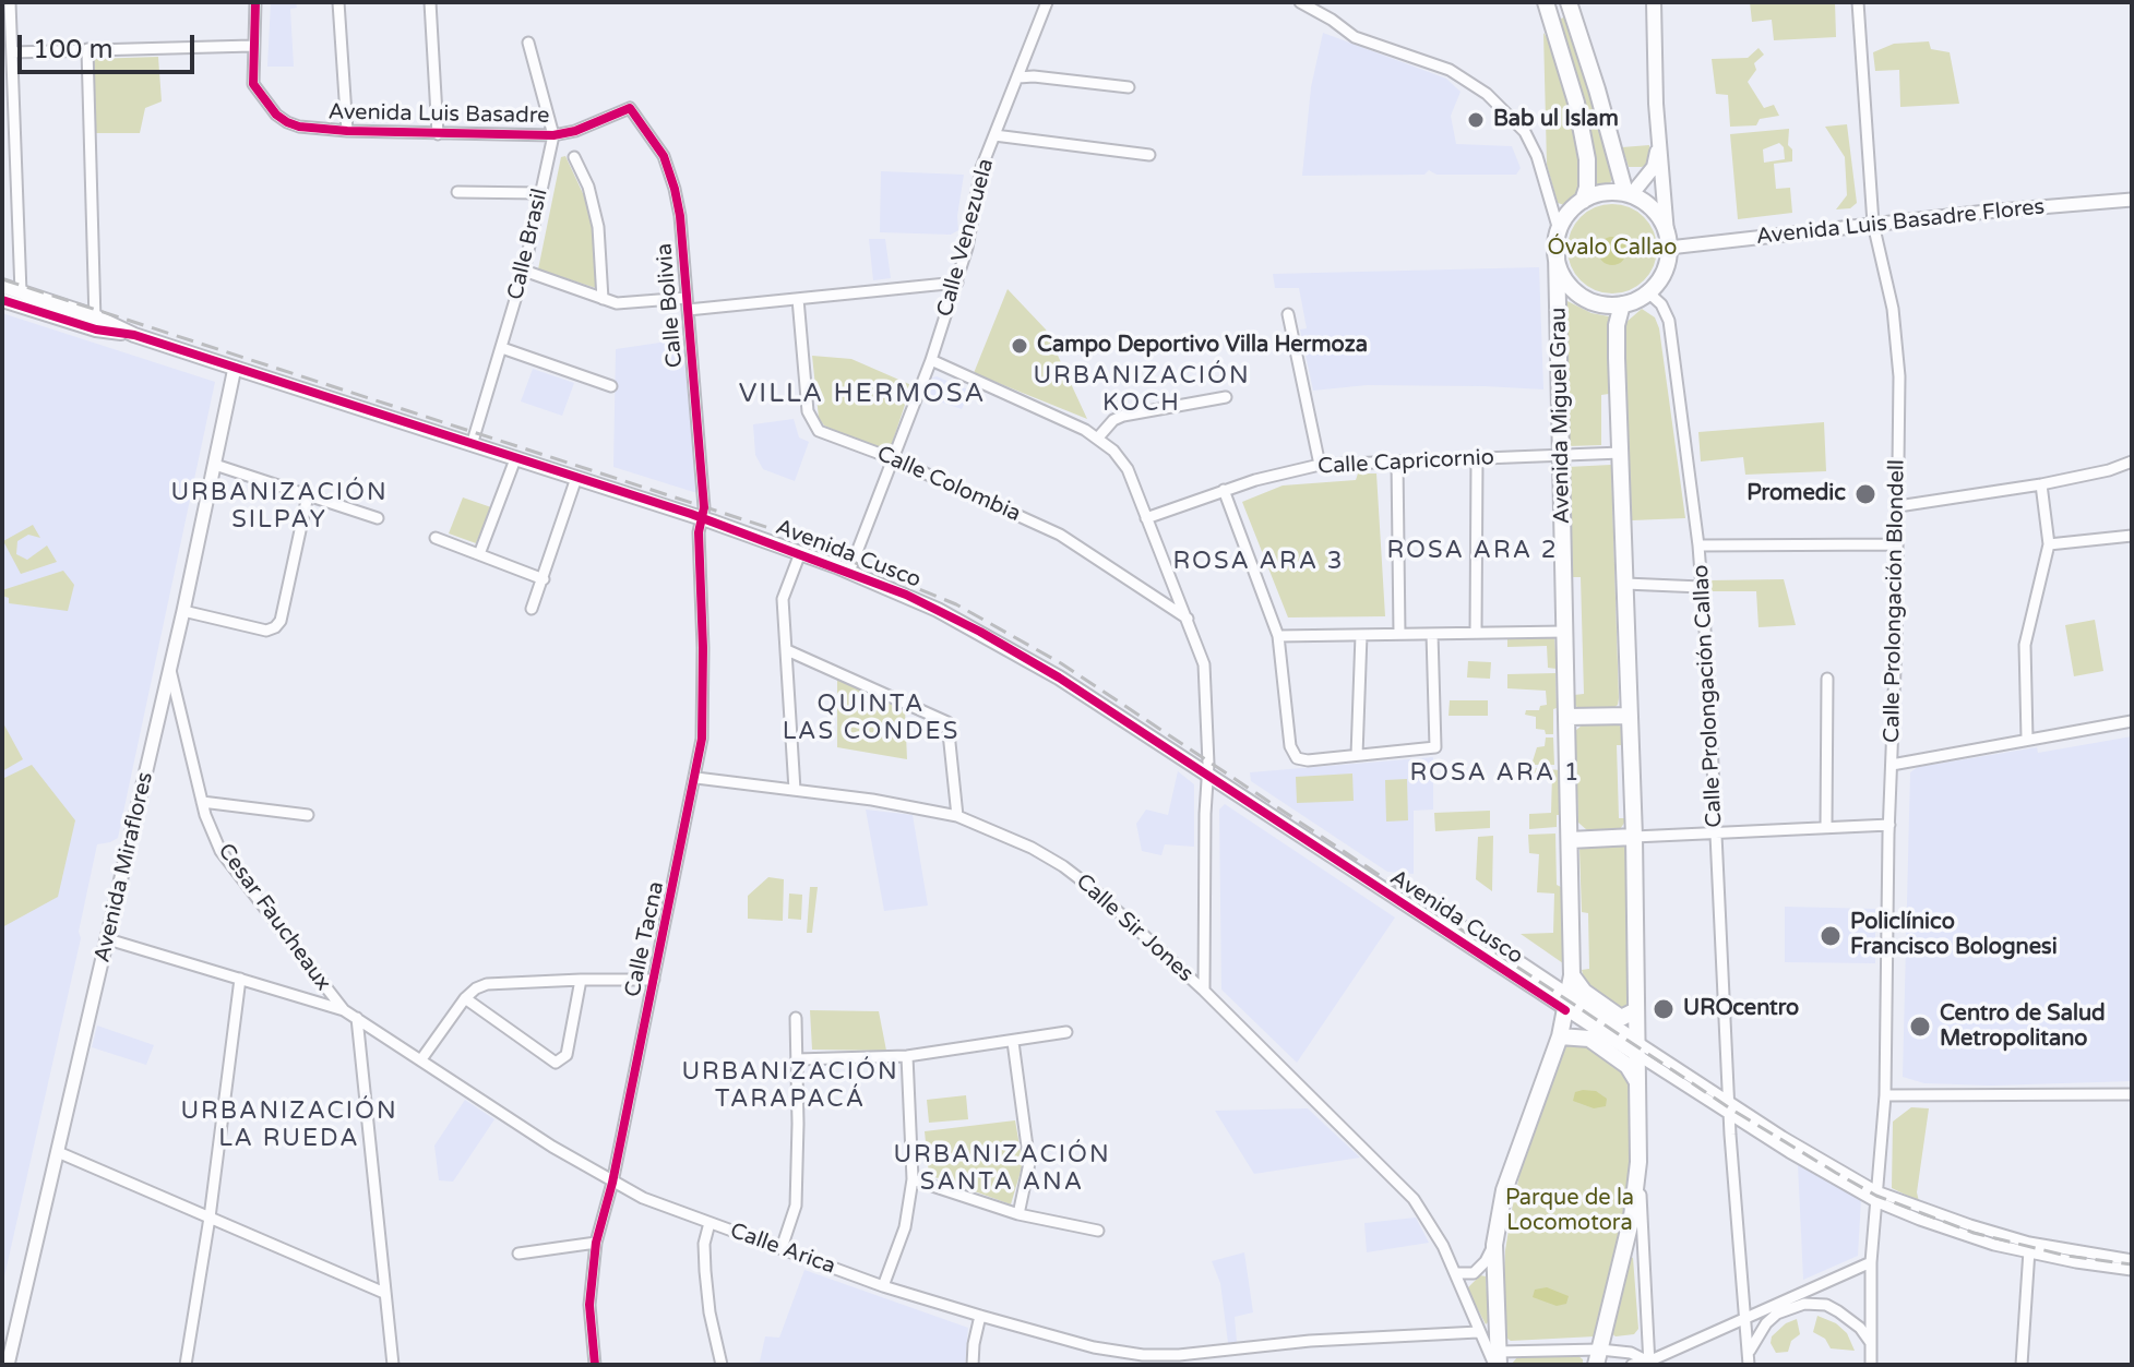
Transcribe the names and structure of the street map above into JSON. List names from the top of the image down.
{
  "streets": {
    "main road": ["Avenida Miguel Grau", "Avenida Cusco"],
    "street": [
      "Avenida Luis Basadre",
      "Avenida Luis Basadre Flores",
      "Calle Venezuela",
      "Calle Brasil",
      "Calle Bolivia",
      "Calle Capricornio",
      "Calle Colombia",
      "Calle Prolongación Blondell",
      "Calle Prolongación Callao",
      "Avenida Miraflores",
      "Cesar Faucheaux",
      "Calle Sir Jones",
      "Calle Tacna",
      "Calle Arica"
    ]
  },
  "crossings": [
    ["Avenida Luis Basadre", "Calle Brasil"],
    ["Avenida Luis Basadre", "Calle Bolivia"],
    ["Avenida Luis Basadre Flores", "Avenida Miguel Grau"],
    ["Avenida Luis Basadre Flores", "Calle Prolongación Blondell"],
    ["Avenida Luis Basadre Flores", "Calle Prolongación Callao"],
    ["Calle Venezuela", "Calle Colombia"],
    ["Calle Venezuela", "Avenida Cusco"],
    ["Calle Brasil", "Avenida Cusco"],
    ["Calle Bolivia", "Avenida Cusco"],
    ["Calle Bolivia", "Calle Tacna"],
    ["Avenida Miguel Grau", "Calle Capricornio"],
    ["Avenida Miguel Grau", "Avenida Cusco"],
    ["Avenida Miguel Grau", "Calle Prolongación Callao"],
    ["Avenida Cusco", "Calle Prolongación Blondell"],
    ["Avenida Cusco", "Calle Prolongación Callao"],
    ["Avenida Cusco", "Avenida Miraflores"],
    ["Avenida Cusco", "Calle Tacna"],
    ["Avenida Miraflores", "Cesar Faucheaux"],
    ["Avenida Miraflores", "Calle Arica"],
    ["Cesar Faucheaux", "Calle Arica"],
    ["Calle Sir Jones", "Calle Tacna"],
    ["Calle Sir Jones", "Calle Arica"],
    ["Calle Tacna", "Calle Arica"]
  ],
  "districts": [
    "URBANIZACIÓN KOCH",
    "VILLA HERMOSA",
    "URBANIZACIÓN SILPAY",
    "ROSA ARA 2",
    "ROSA ARA 3",
    "QUINTA LAS CONDES",
    "ROSA ARA 1",
    "URBANIZACIÓN TARAPACÁ",
    "URBANIZACIÓN LA RUEDA",
    "URBANIZACIÓN SANTA ANA"
  ],
  "parks": ["Óvalo Callao", "Parque de la Locomotora"],
  "places": [
    "Bab ul Islam",
    "Campo Deportivo Villa Hermoza",
    "Promedic",
    "Policlínico Francisco Bolognesi",
    "UROcentro",
    "Centro de Salud Metropolitano"
  ],
  "scale_bar": "100 m"
}
